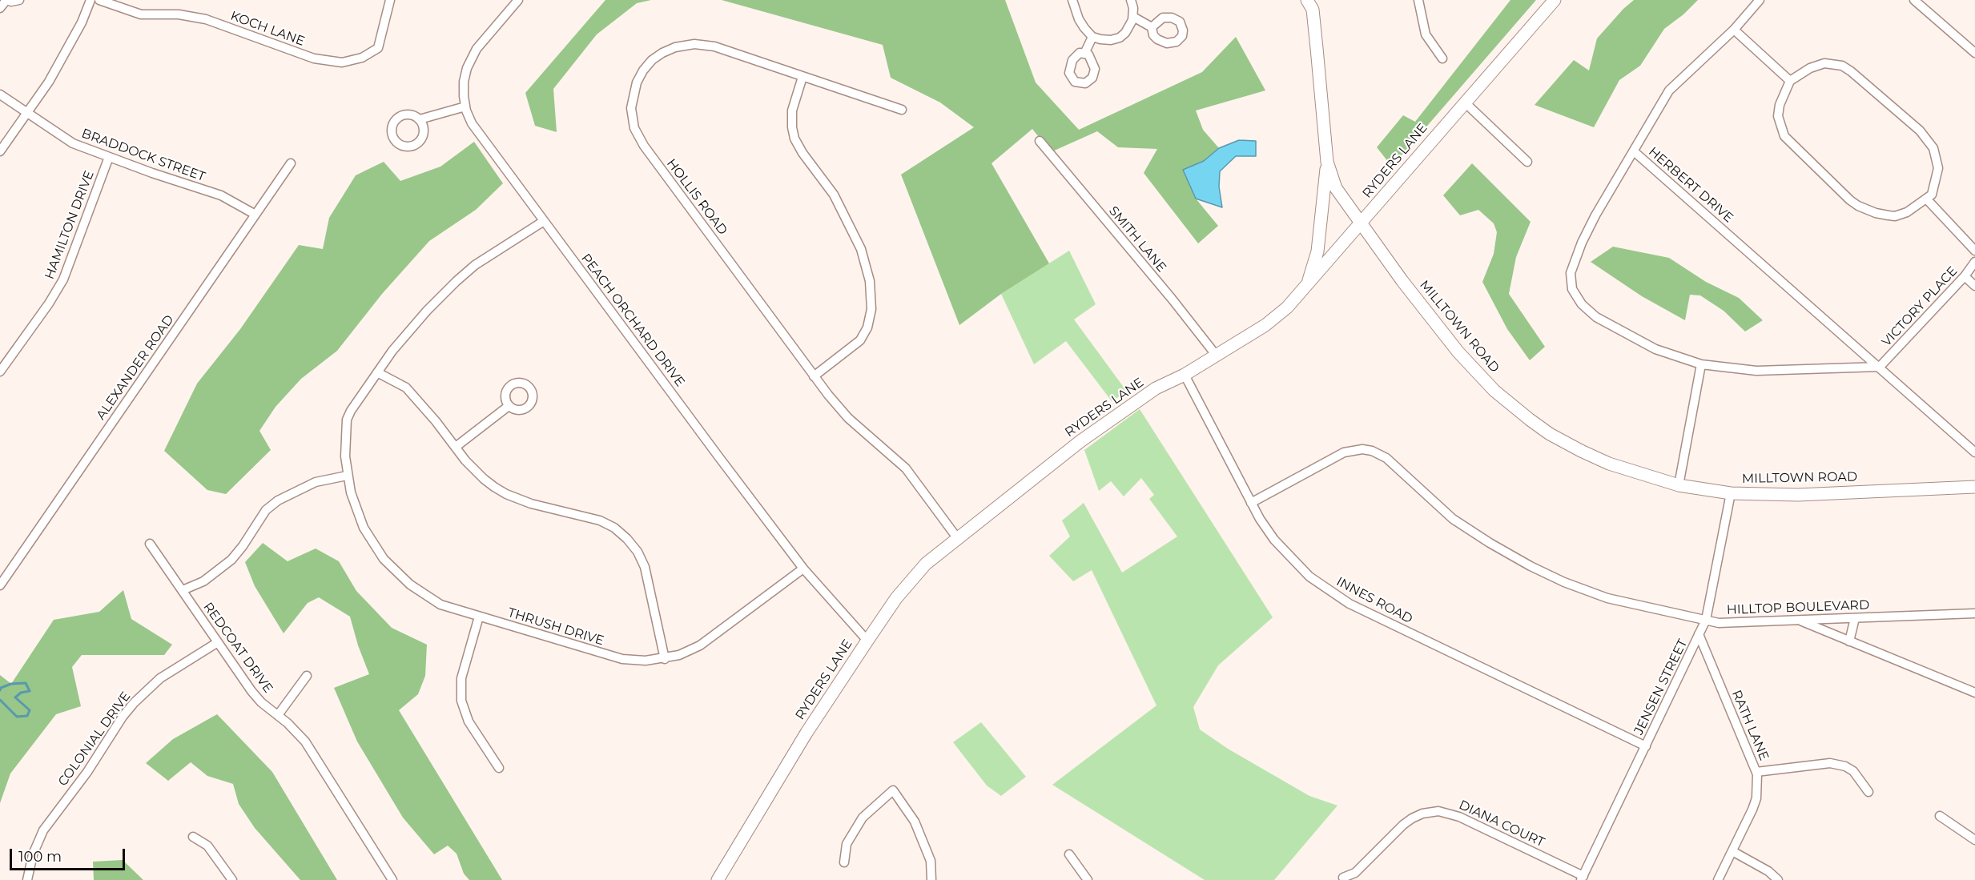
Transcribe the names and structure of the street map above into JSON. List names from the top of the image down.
{
  "streets": {
    "main road": ["RYDERS LANE", "MILLTOWN ROAD"],
    "street": [
      "KOCH LANE",
      "BRADDOCK STREET",
      "HERBERT DRIVE",
      "HOLLIS ROAD",
      "HAMILTON DRIVE",
      "SMITH LANE",
      "VICTORY PLACE",
      "PEACH ORCHARD DRIVE",
      "ALEXANDER ROAD",
      "INNES ROAD",
      "HILLTOP BOULEVARD",
      "THRUSH DRIVE",
      "REDCOAT DRIVE",
      "JENSEN STREET",
      "RATH LANE",
      "COLONIAL DRIVE",
      "DIANA COURT"
    ]
  },
  "crossings": [
    ["BRADDOCK STREET", "HAMILTON DRIVE"],
    ["BRADDOCK STREET", "ALEXANDER ROAD"],
    ["RYDERS LANE", "HOLLIS ROAD"],
    ["RYDERS LANE", "SMITH LANE"],
    ["RYDERS LANE", "PEACH ORCHARD DRIVE"],
    ["RYDERS LANE", "MILLTOWN ROAD"],
    ["RYDERS LANE", "INNES ROAD"],
    ["HERBERT DRIVE", "VICTORY PLACE"],
    ["PEACH ORCHARD DRIVE", "THRUSH DRIVE"],
    ["MILLTOWN ROAD", "JENSEN STREET"],
    ["INNES ROAD", "HILLTOP BOULEVARD"],
    ["INNES ROAD", "JENSEN STREET"],
    ["HILLTOP BOULEVARD", "JENSEN STREET"],
    ["REDCOAT DRIVE", "COLONIAL DRIVE"],
    ["JENSEN STREET", "RATH LANE"],
    ["JENSEN STREET", "DIANA COURT"]
  ],
  "scale_bar": "100 m"
}
